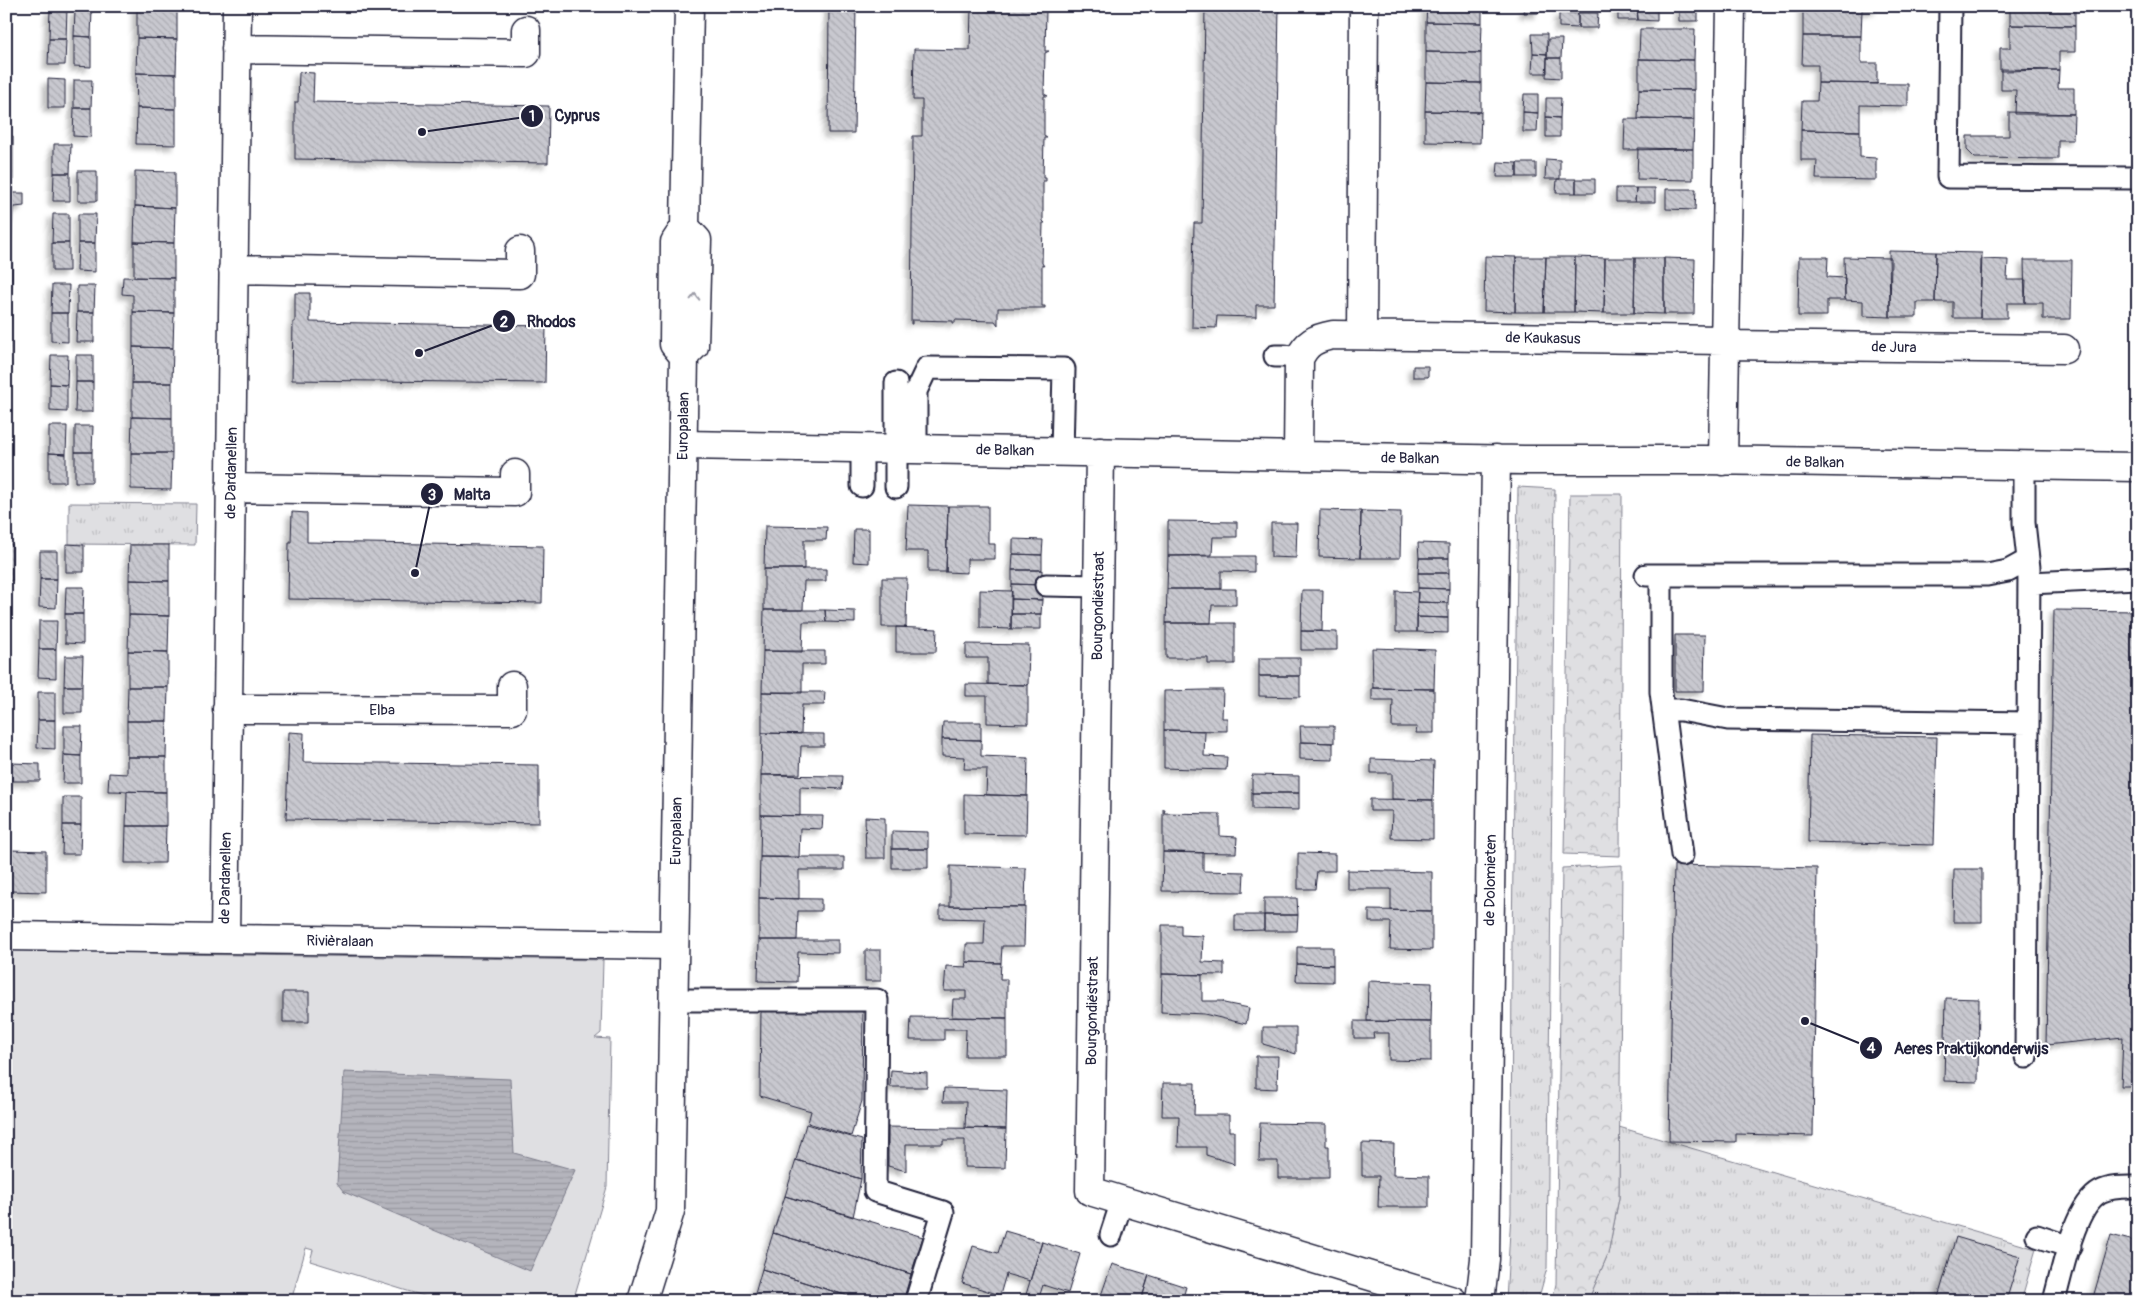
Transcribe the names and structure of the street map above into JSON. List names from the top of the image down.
{
  "streets": {
    "street": [
      "de Kaukasus",
      "de Jura",
      "Europalaan",
      "de Balkan",
      "de Dardanellen",
      "Bourgondiëstraat",
      "Elba",
      "de Dolomieten",
      "Rivièralaan"
    ]
  },
  "crossings": [
    ["de Kaukasus", "de Jura"],
    ["de Kaukasus", "de Balkan"],
    ["Europalaan", "de Balkan"],
    ["Europalaan", "Rivièralaan"],
    ["de Balkan", "Bourgondiëstraat"],
    ["de Balkan", "de Dolomieten"],
    ["de Dardanellen", "Elba"],
    ["de Dardanellen", "Rivièralaan"]
  ],
  "places": [
    "Cyprus",
    "Rhodos",
    "Malta",
    "Aeres Praktijkonderwijs"
  ]
}
